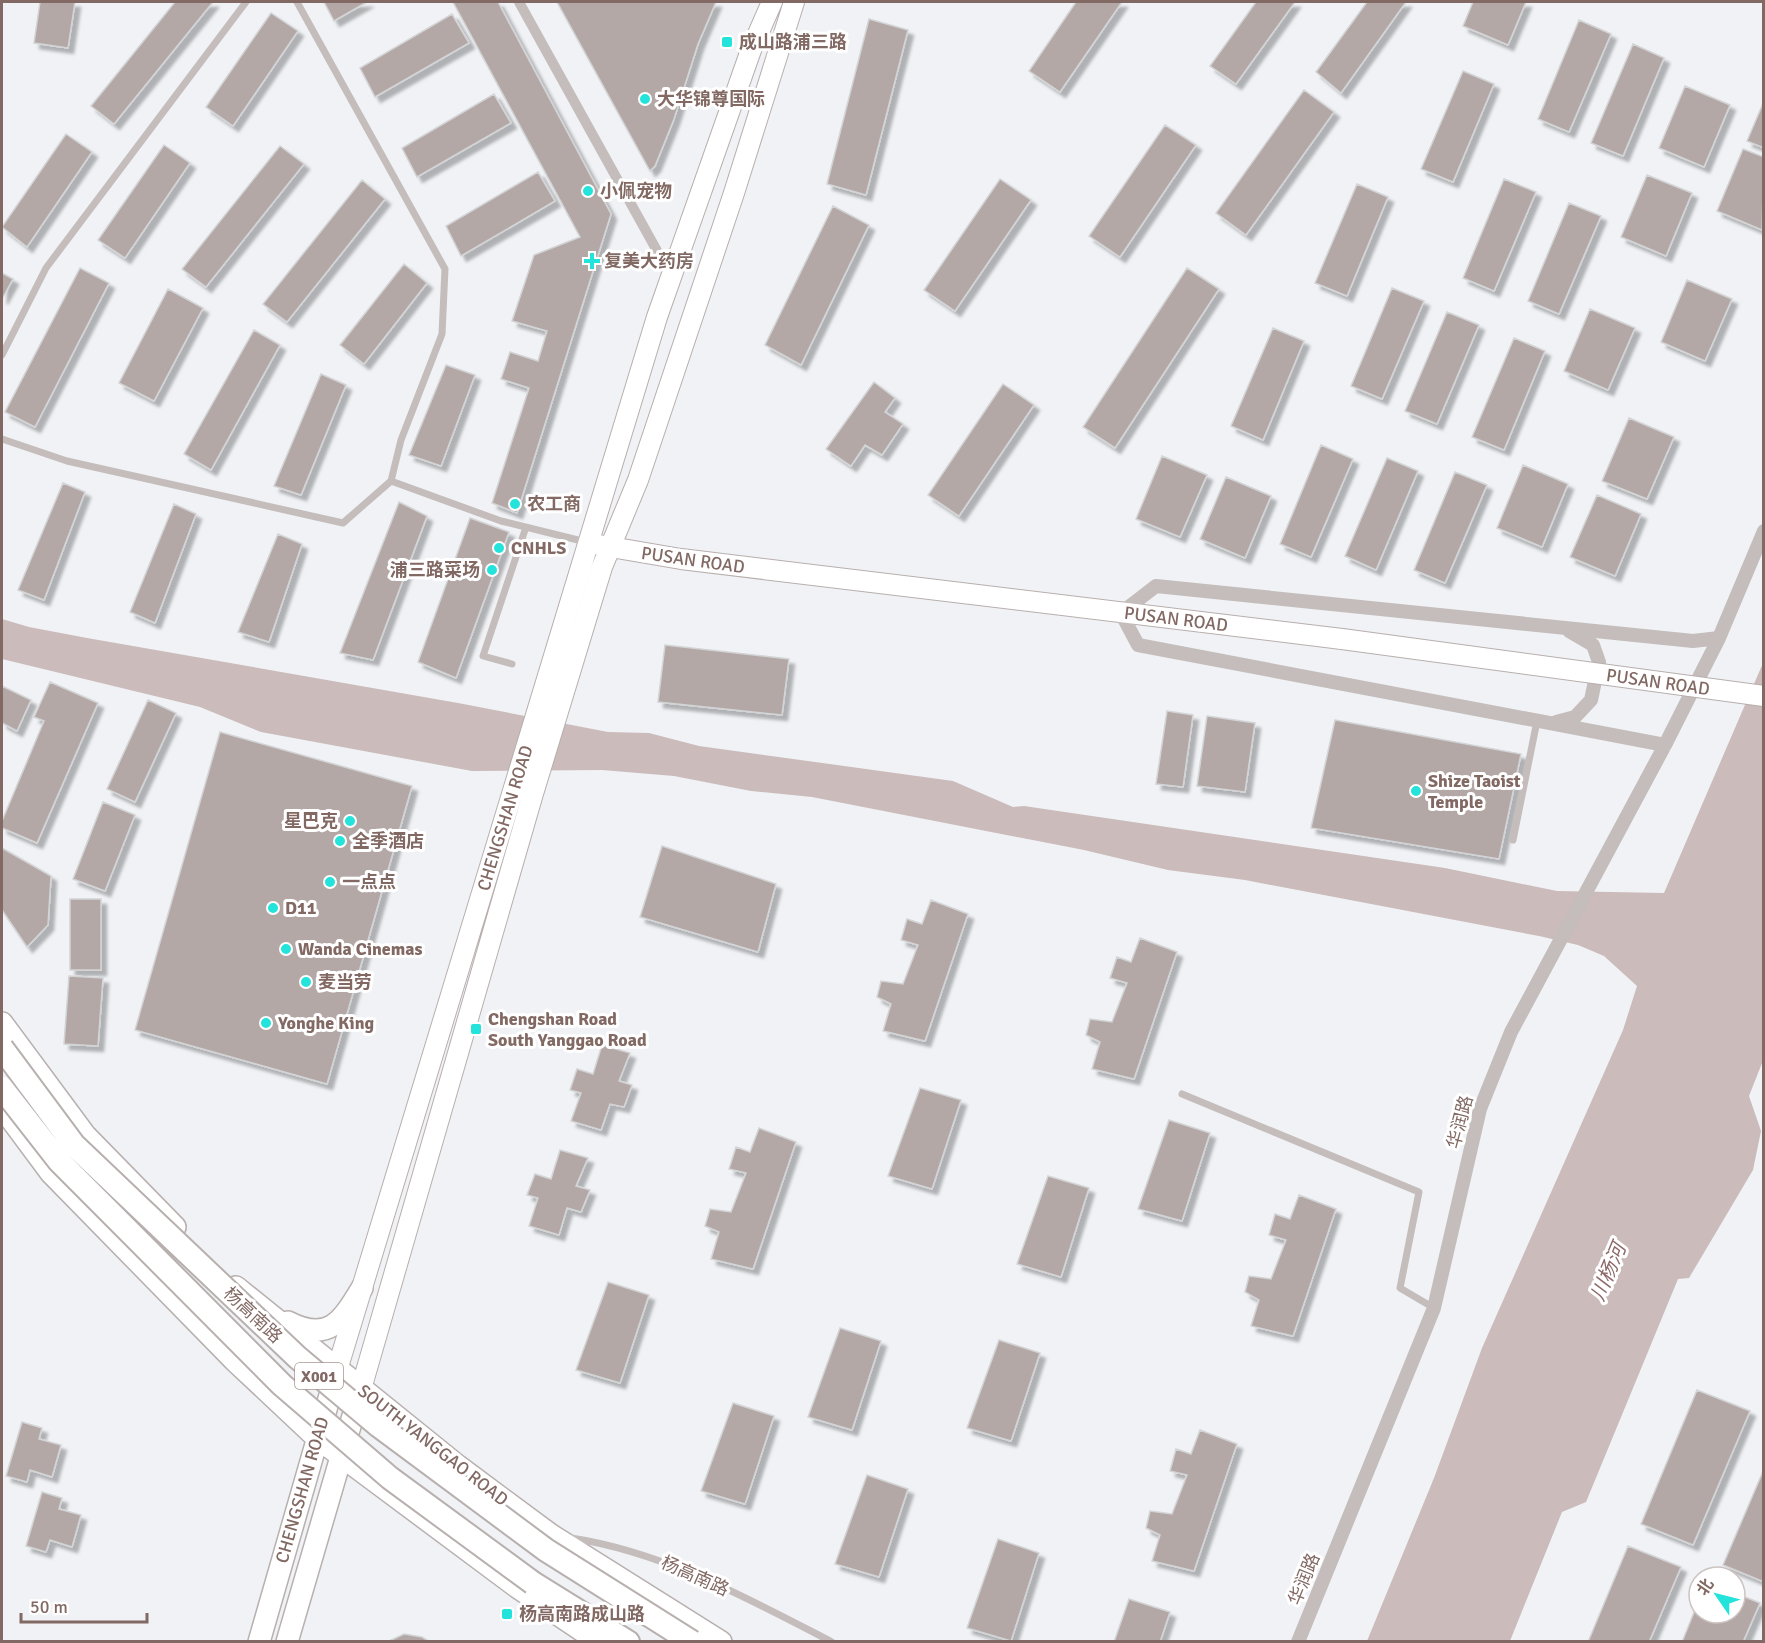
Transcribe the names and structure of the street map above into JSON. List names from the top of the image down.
{
  "streets": {
    "highway": ["杨高南路", "X001"],
    "main road": ["PUSAN ROAD", "CHENGSHAN ROAD", "SOUTH YANGGAO ROAD"],
    "street": ["华润路"]
  },
  "crossings": [
    ["PUSAN ROAD", "CHENGSHAN ROAD"],
    ["CHENGSHAN ROAD", "X001"],
    ["CHENGSHAN ROAD", "SOUTH YANGGAO ROAD"],
    ["杨高南路", "SOUTH YANGGAO ROAD"]
  ],
  "water": ["川杨河"],
  "places": {
    "transit": ["成山路浦三路", "Chengshan Road South Yanggao Road", "杨高南路成山路"],
    "other": [
      "大华锦尊国际",
      "小佩宠物",
      "农工商",
      "CNHLS",
      "浦三路菜场",
      "Shize Taoist Temple",
      "星巴克",
      "全季酒店",
      "一点点",
      "D11",
      "Wanda Cinemas",
      "麦当劳",
      "Yonghe King"
    ],
    "health": ["复美大药房"]
  },
  "scale_bar": "50 m",
  "north": "top left"
}
